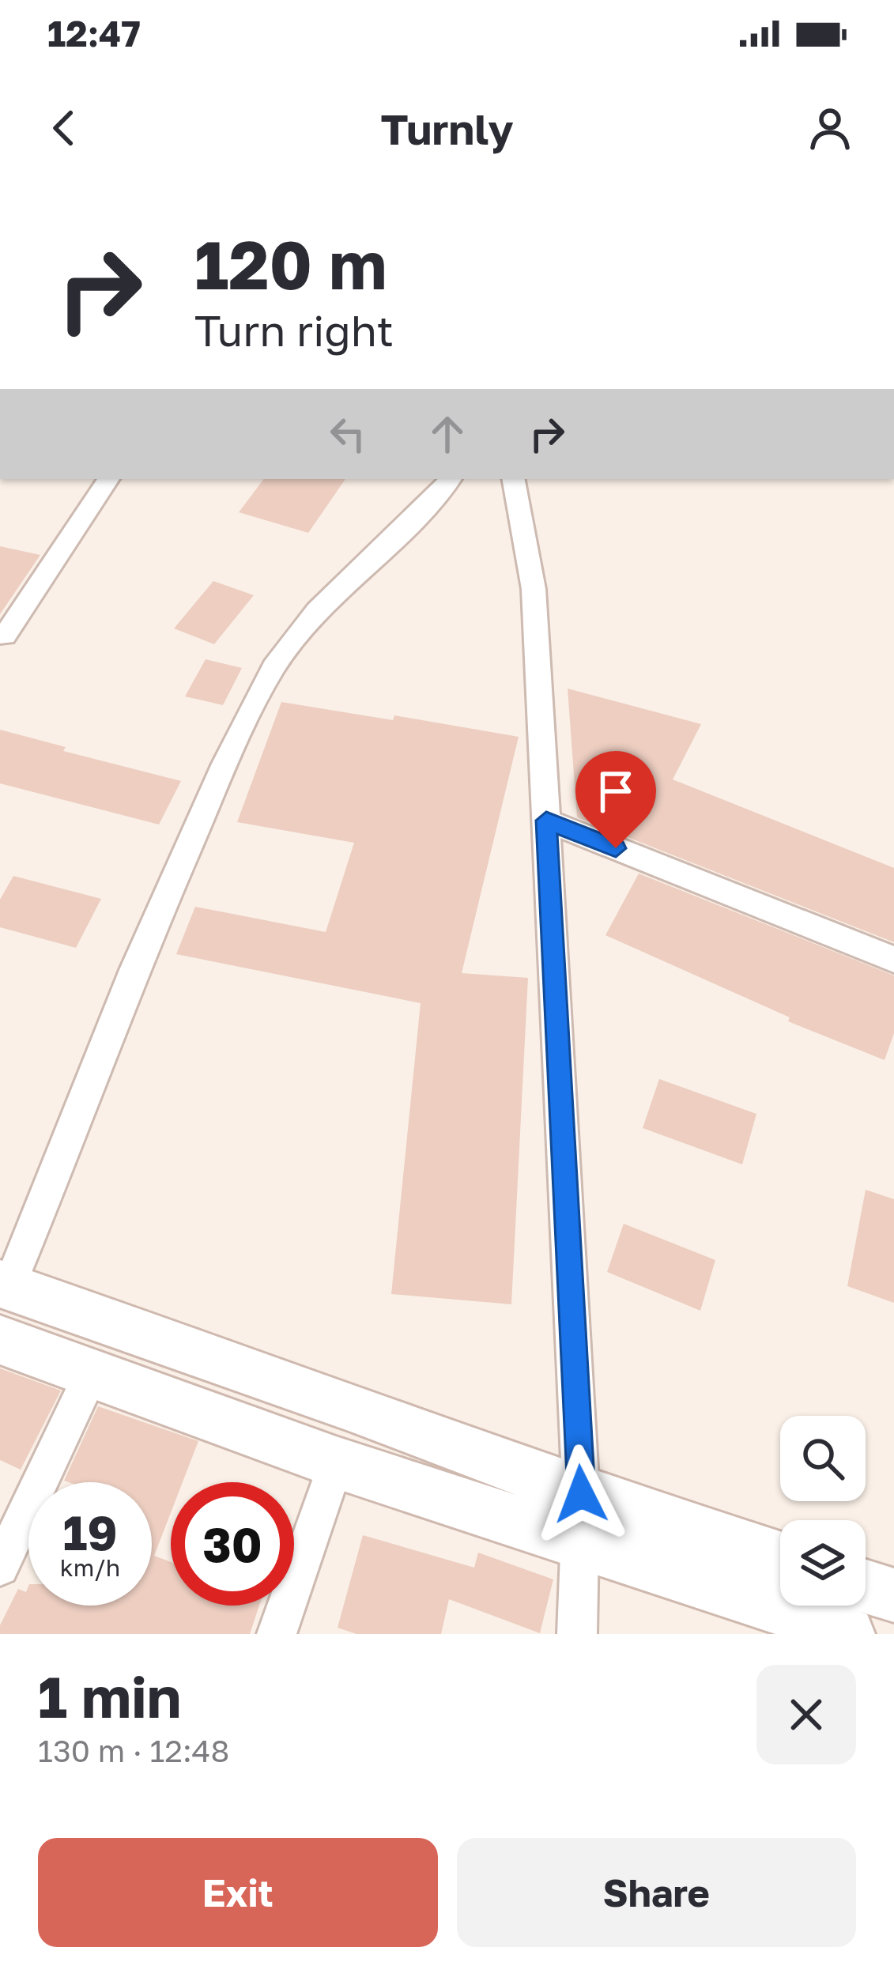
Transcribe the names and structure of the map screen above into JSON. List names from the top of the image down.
{
  "page": {
    "status": "12:47",
    "header": "Turnly",
    "turn": ["120 m", "Turn right"],
    "speed": "19 km/h",
    "limit": "30",
    "heading": ["1 min", "130 m · 12:48"],
    "buttons": ["Exit", "Share"]
  }
}
